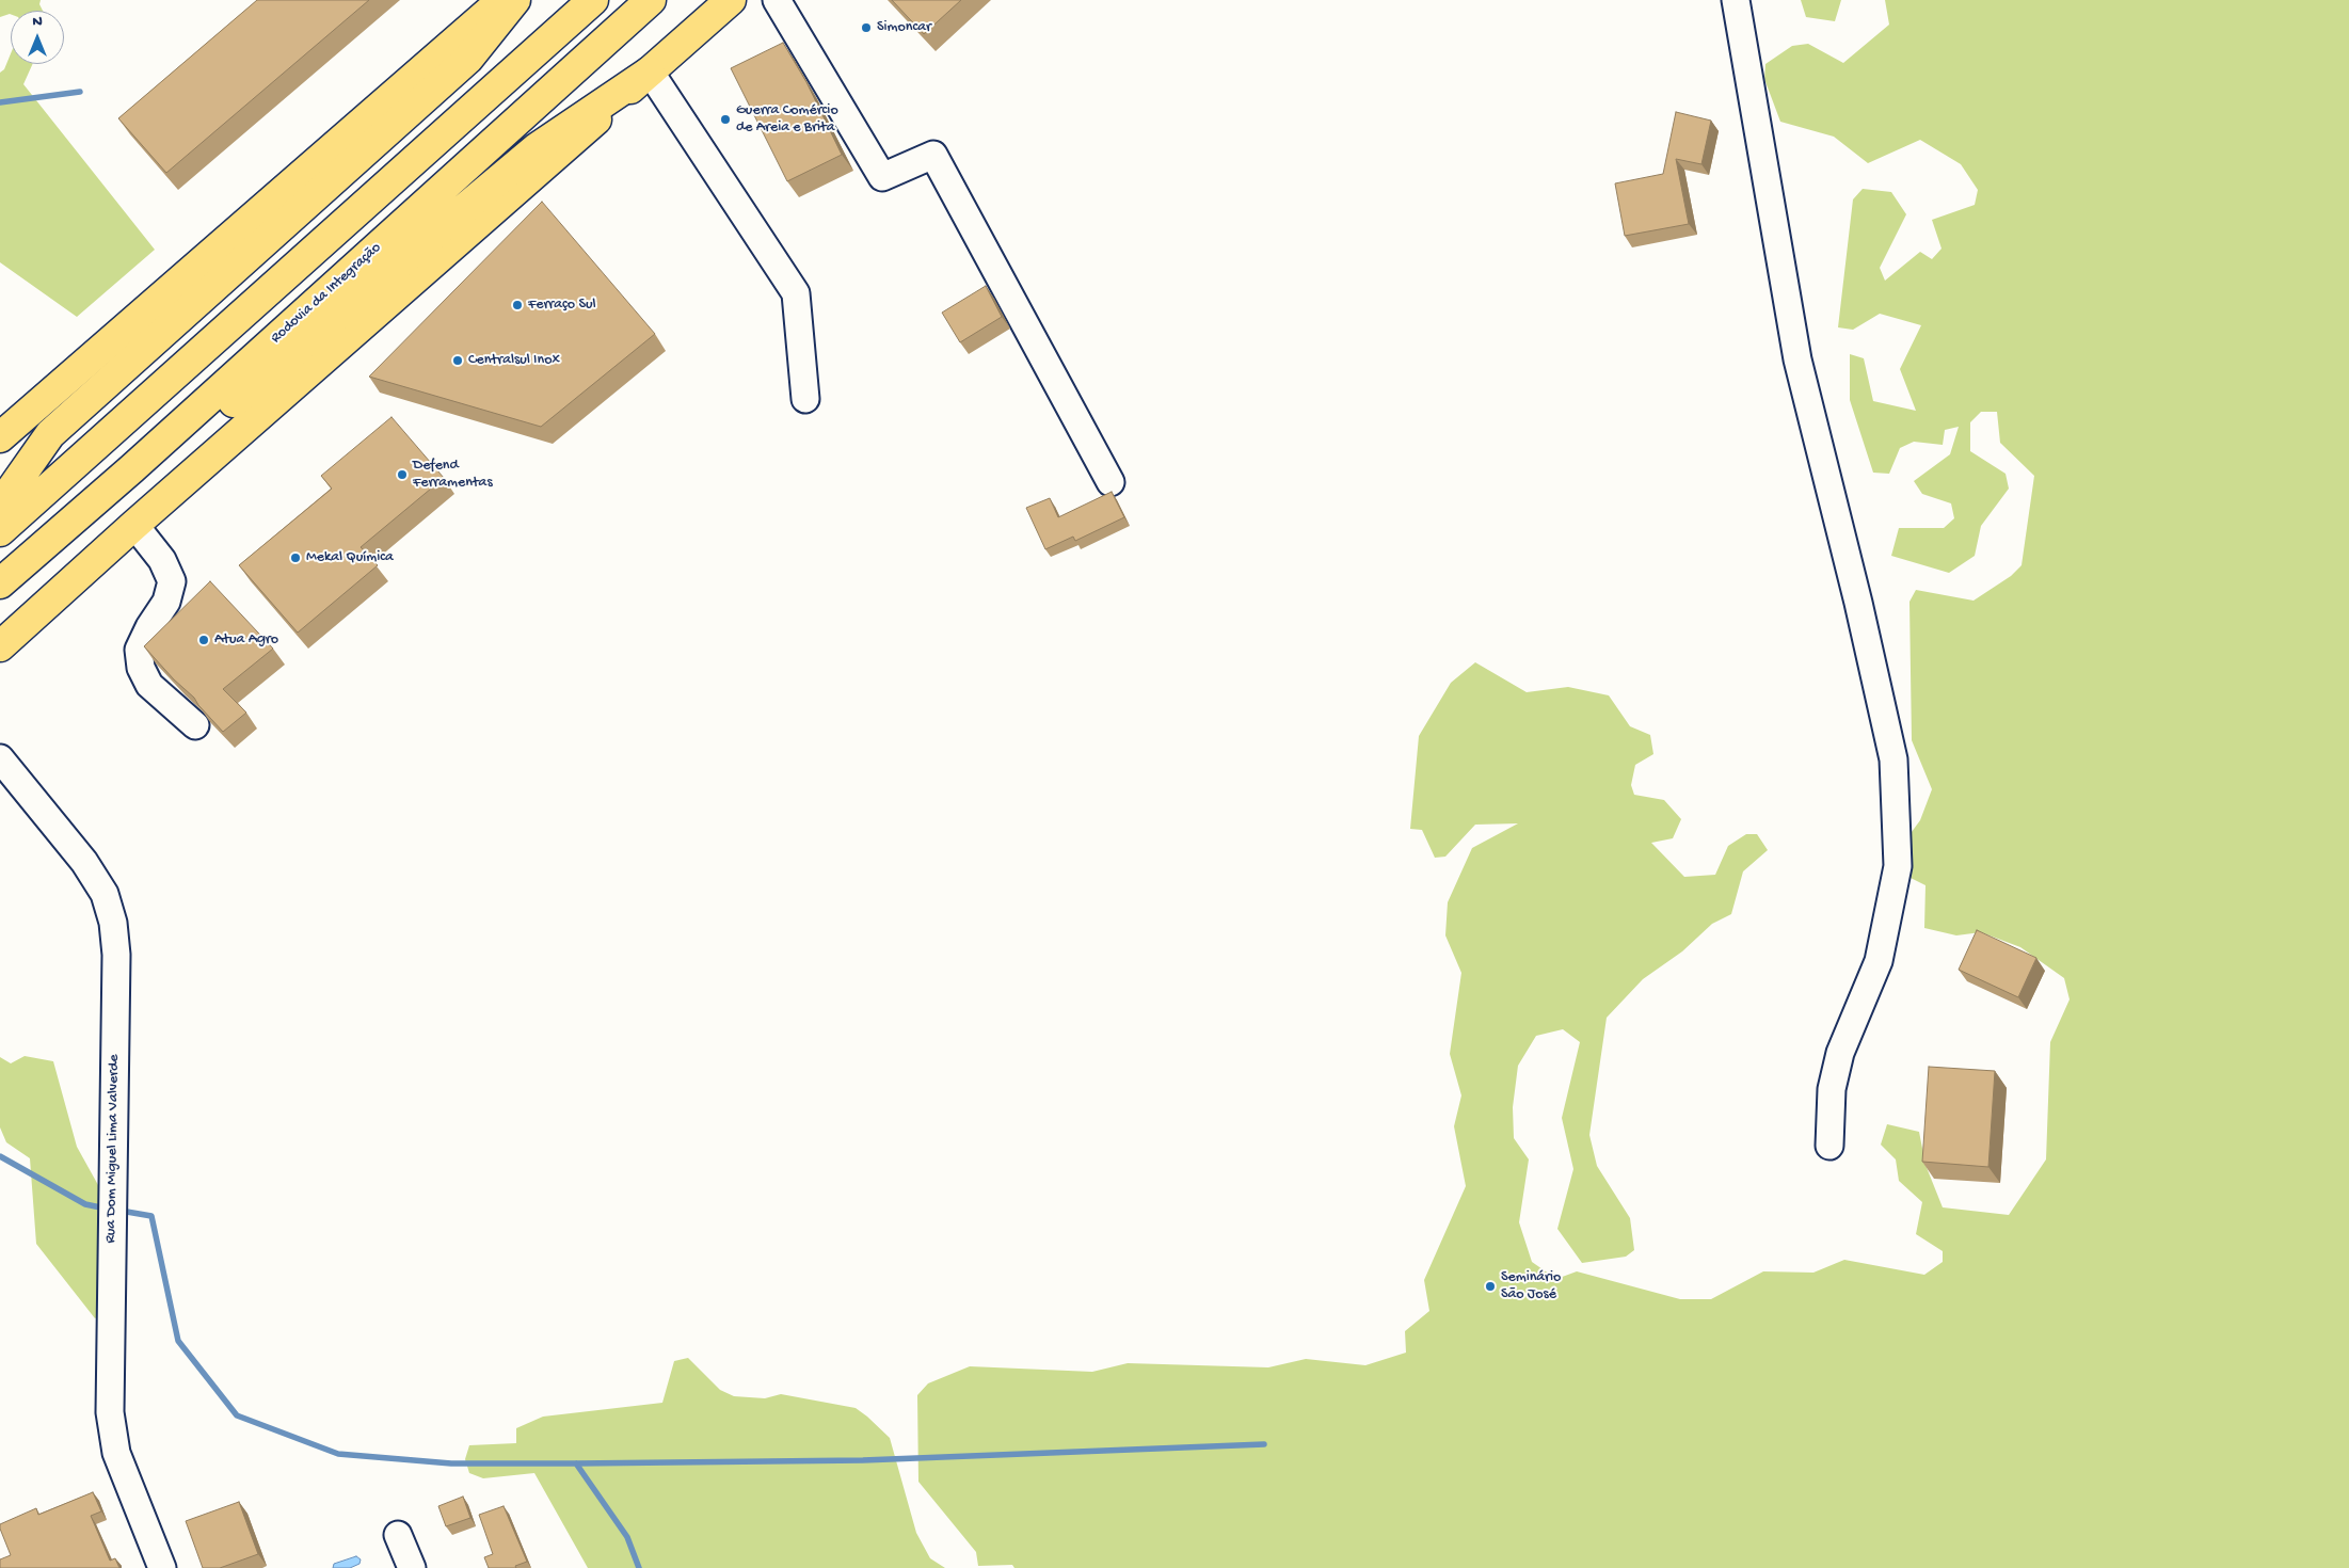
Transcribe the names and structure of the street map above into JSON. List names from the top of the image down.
{
  "streets": {
    "main road": ["Rodovia da Integração"],
    "street": ["Rua Dom Miguel Lima Valverde"]
  },
  "places": [
    "Simoncar",
    "Guerra Comércio de Areia e Brita",
    "Ferraço Sul",
    "Centralsul Inox",
    "Defend Ferramentas",
    "Mekal Química",
    "Atua Agro",
    "Seminário São José"
  ],
  "north": "top"
}
